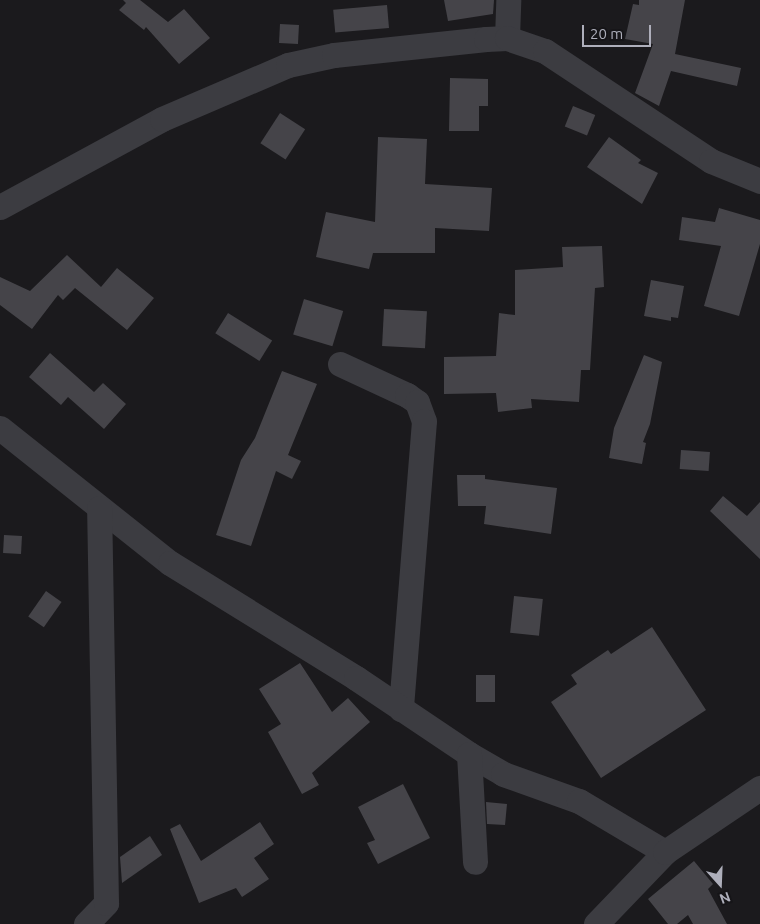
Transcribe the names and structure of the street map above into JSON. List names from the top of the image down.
{
  "scale_bar": "20 m",
  "north": "bottom"
}
